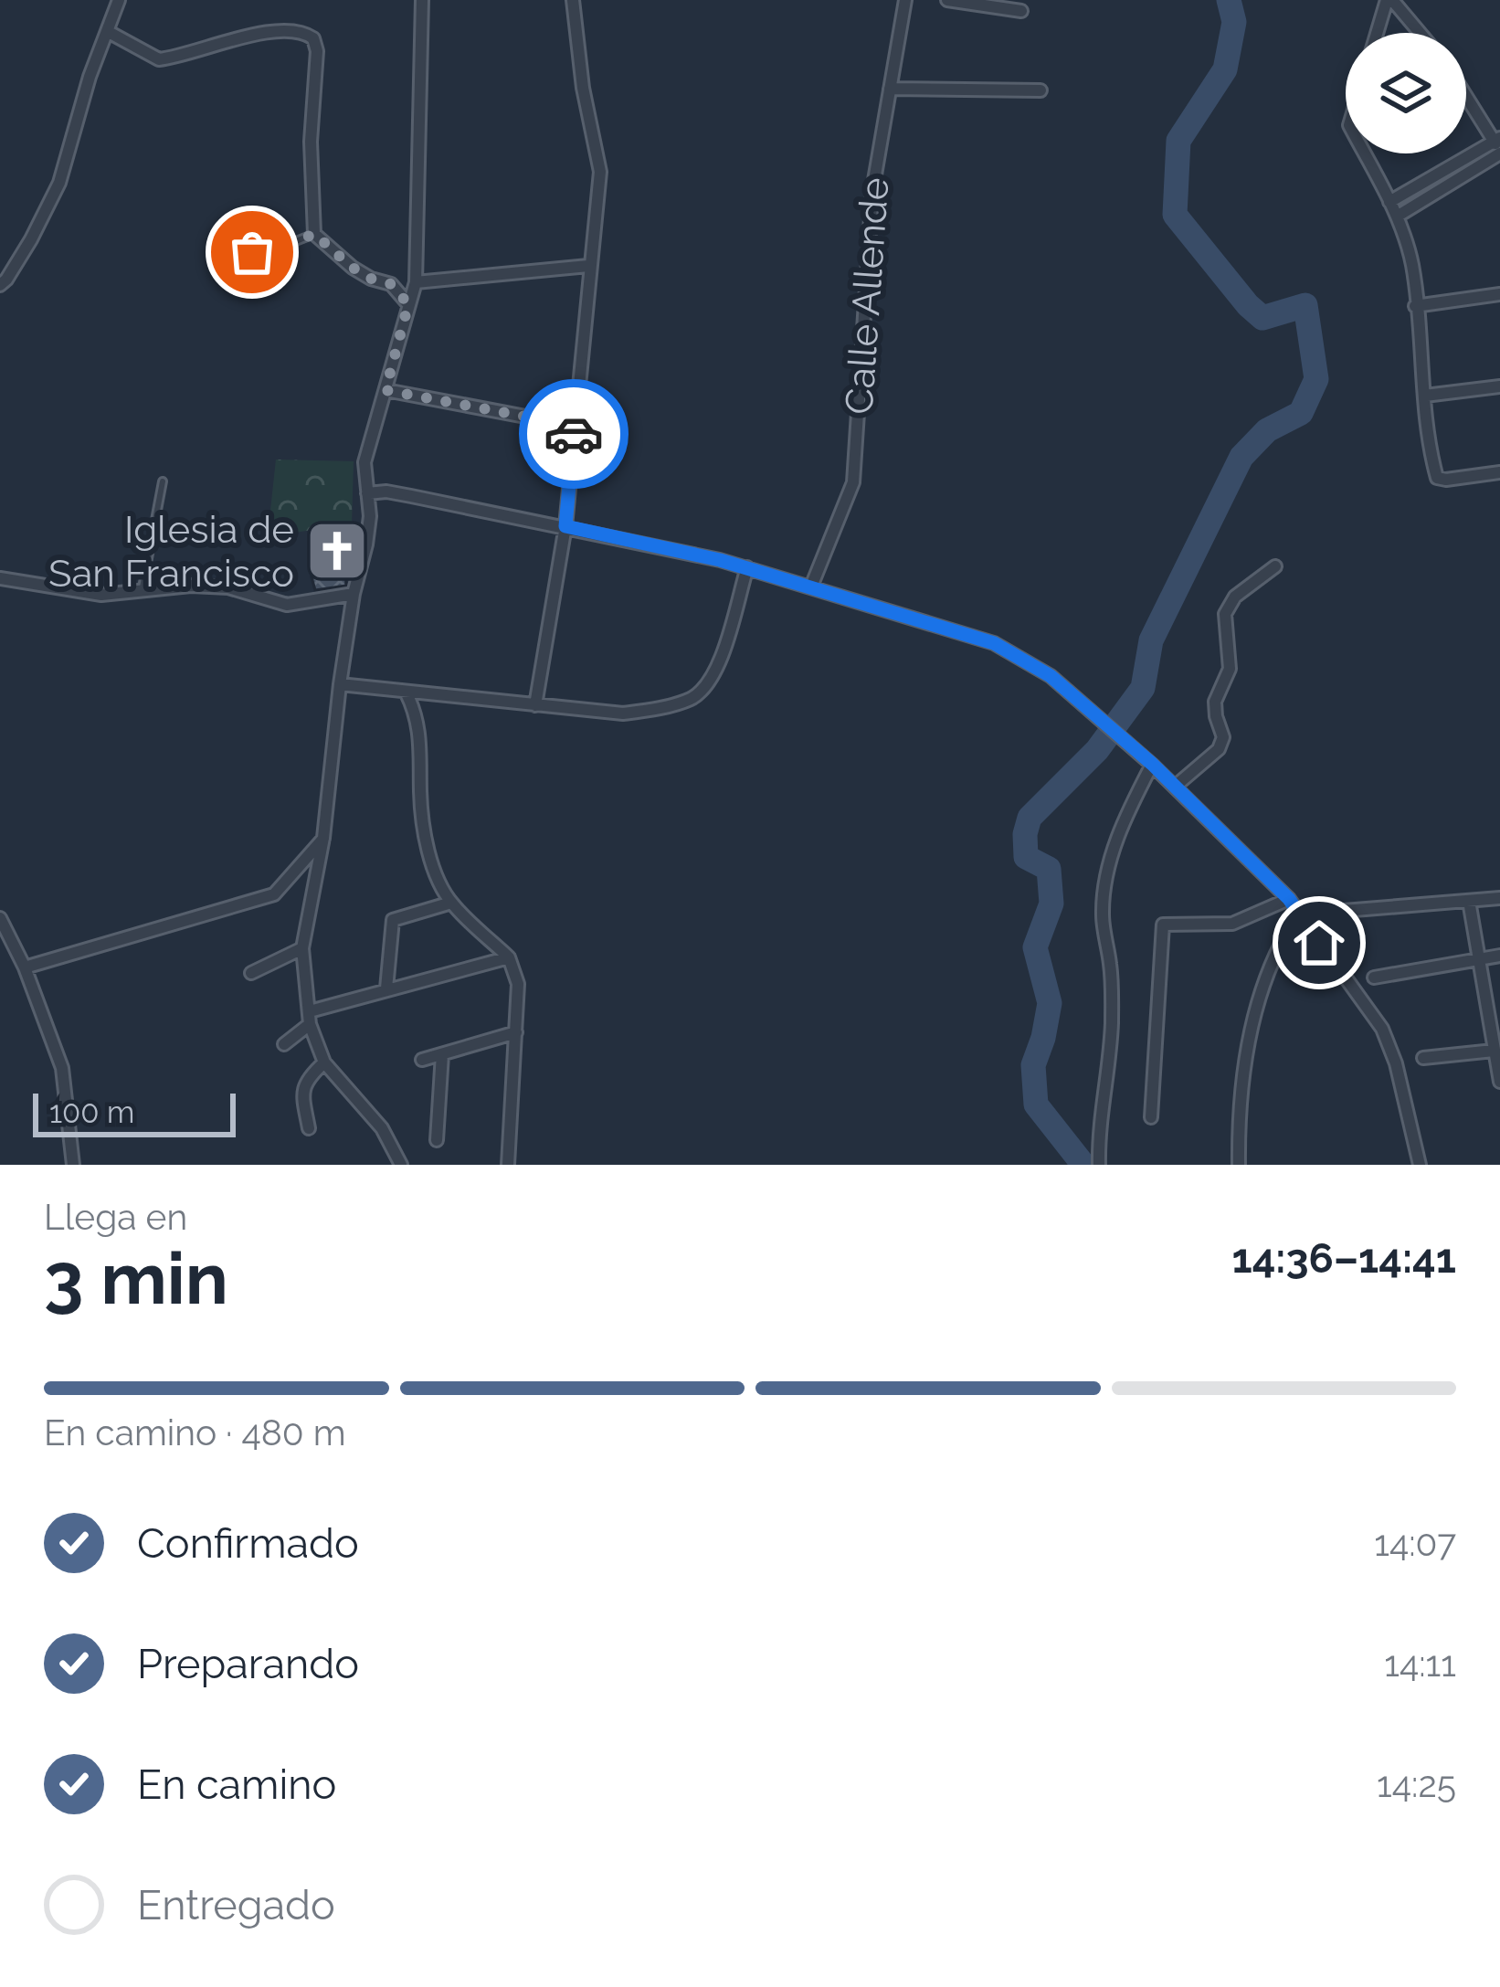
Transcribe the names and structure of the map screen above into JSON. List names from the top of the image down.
{
  "streets": {
    "street": ["Calle Allende"]
  },
  "places": {
    "church": ["Iglesia de San Francisco"]
  },
  "scale_bar": "100 m",
  "page": {
    "scale": "100 m",
    "heading": ["3 min", "Llega en", "14:36–14:41"],
    "bar": "En camino · 480 m",
    "list": [
      ["Confirmado", "14:07"],
      ["Preparando", "14:11"],
      ["En camino", "14:25"],
      "Entregado"
    ]
  }
}
